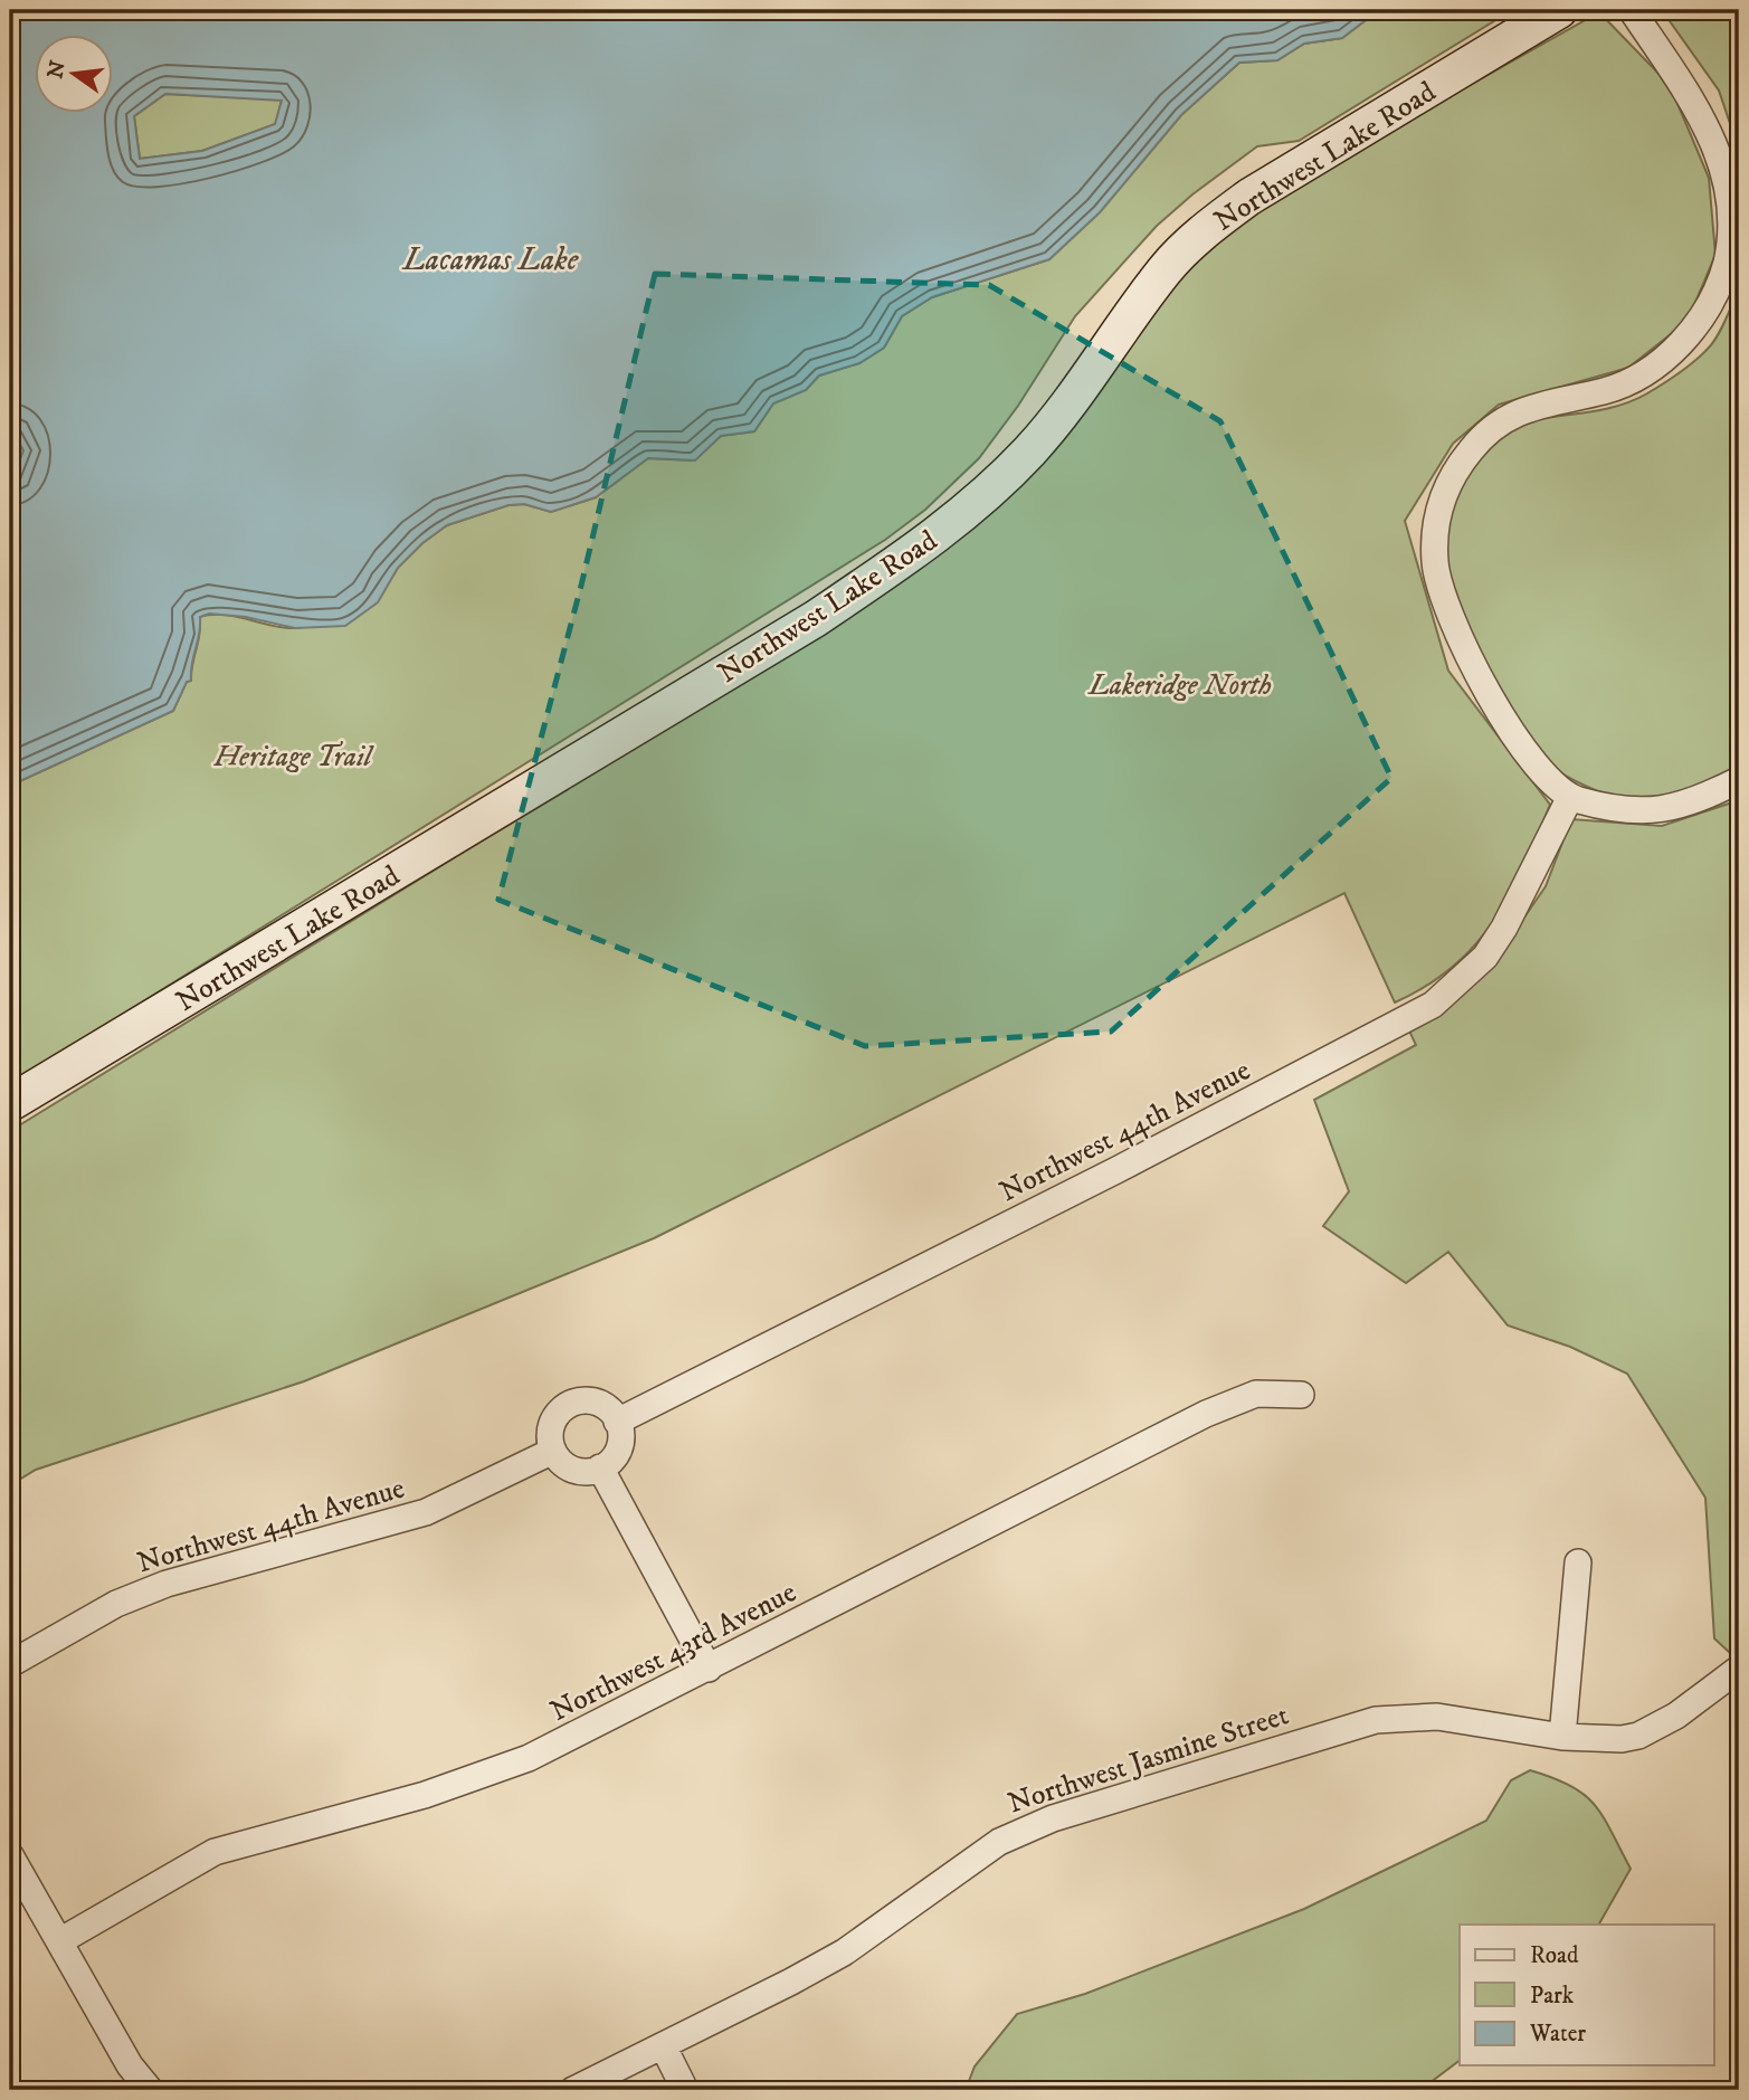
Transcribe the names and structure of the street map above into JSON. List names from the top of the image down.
{
  "streets": {
    "main road": ["Northwest Lake Road"],
    "street": ["Northwest 44th Avenue", "Northwest 43rd Avenue", "Northwest Jasmine Street"]
  },
  "water": ["Lacamas Lake"],
  "parks": ["Lakeridge North", "Heritage Trail"],
  "legend": ["Road", "Park", "Water"],
  "north": "left"
}
